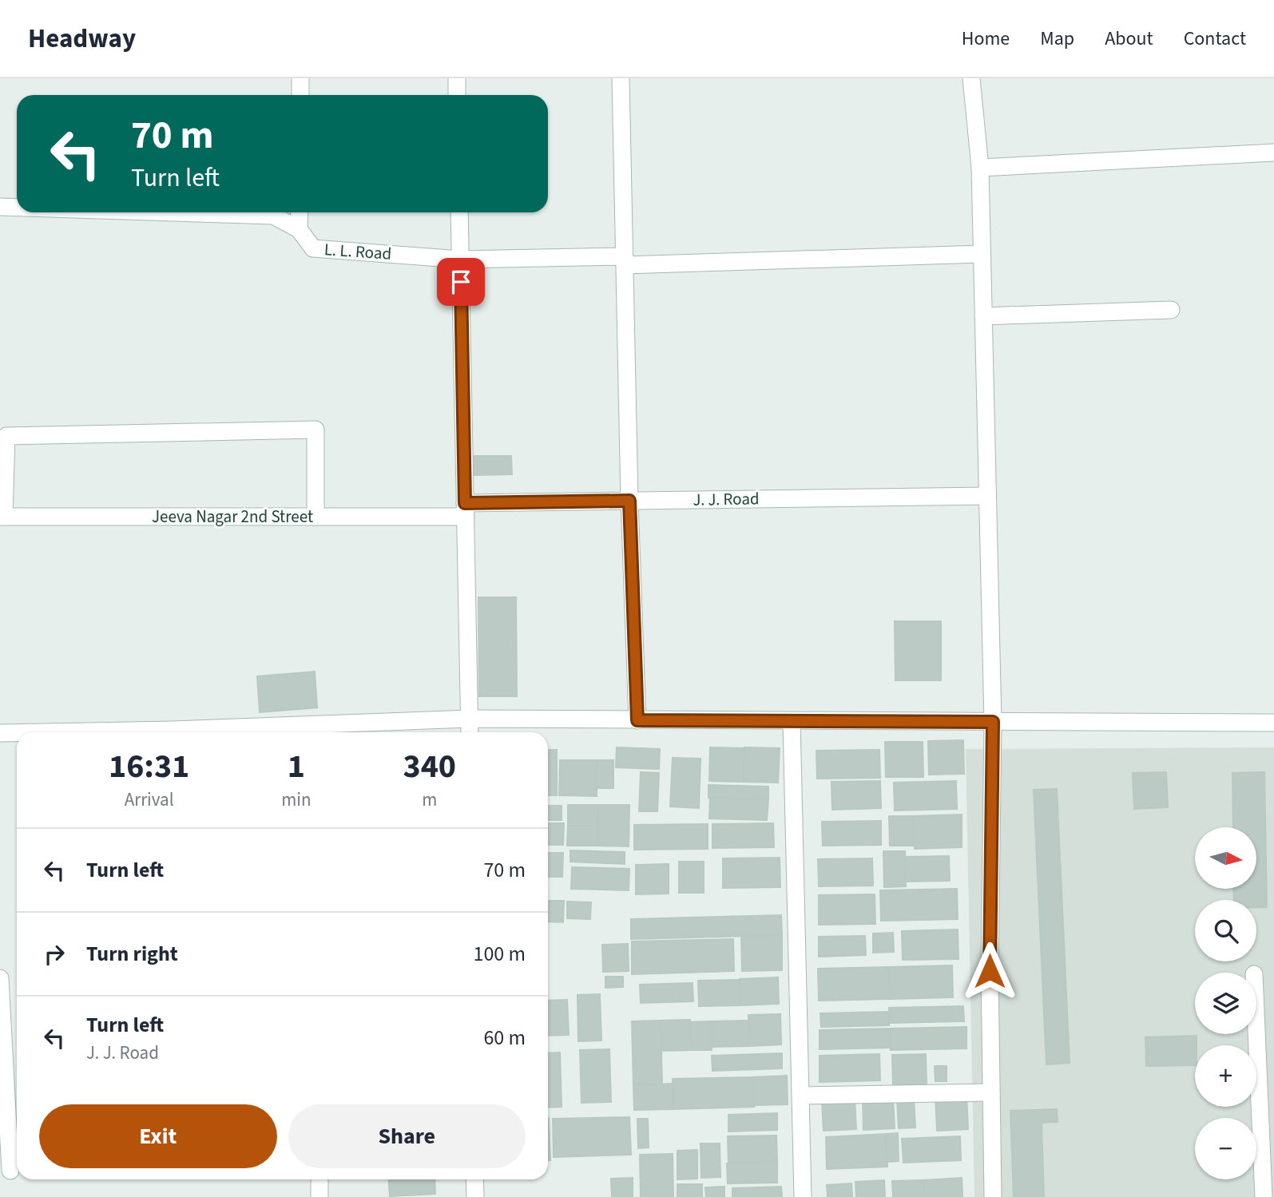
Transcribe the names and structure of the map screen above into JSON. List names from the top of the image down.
{
  "streets": {
    "street": ["L. L. Road", "J. J. Road", "Jeeva Nagar 2nd Street"]
  },
  "crossings": [
    ["J. J. Road", "Jeeva Nagar 2nd Street"]
  ],
  "north": "right",
  "page": {
    "header": "Headway",
    "nav": [
      "Home",
      "Map",
      "About",
      "Contact"
    ],
    "turn": ["70 m", "Turn left"],
    "eta": [
      "16:31",
      "Arrival",
      "1",
      "min",
      "340",
      "m"
    ],
    "map_buttons": ["+", "−"],
    "list": [
      {
        "name": "Turn left",
        "value": "70 m"
      },
      {
        "name": "Turn right",
        "value": "100 m"
      },
      {
        "name": "Turn left",
        "note": "J. J. Road",
        "value": "60 m"
      }
    ],
    "buttons": ["Exit", "Share"]
  }
}
